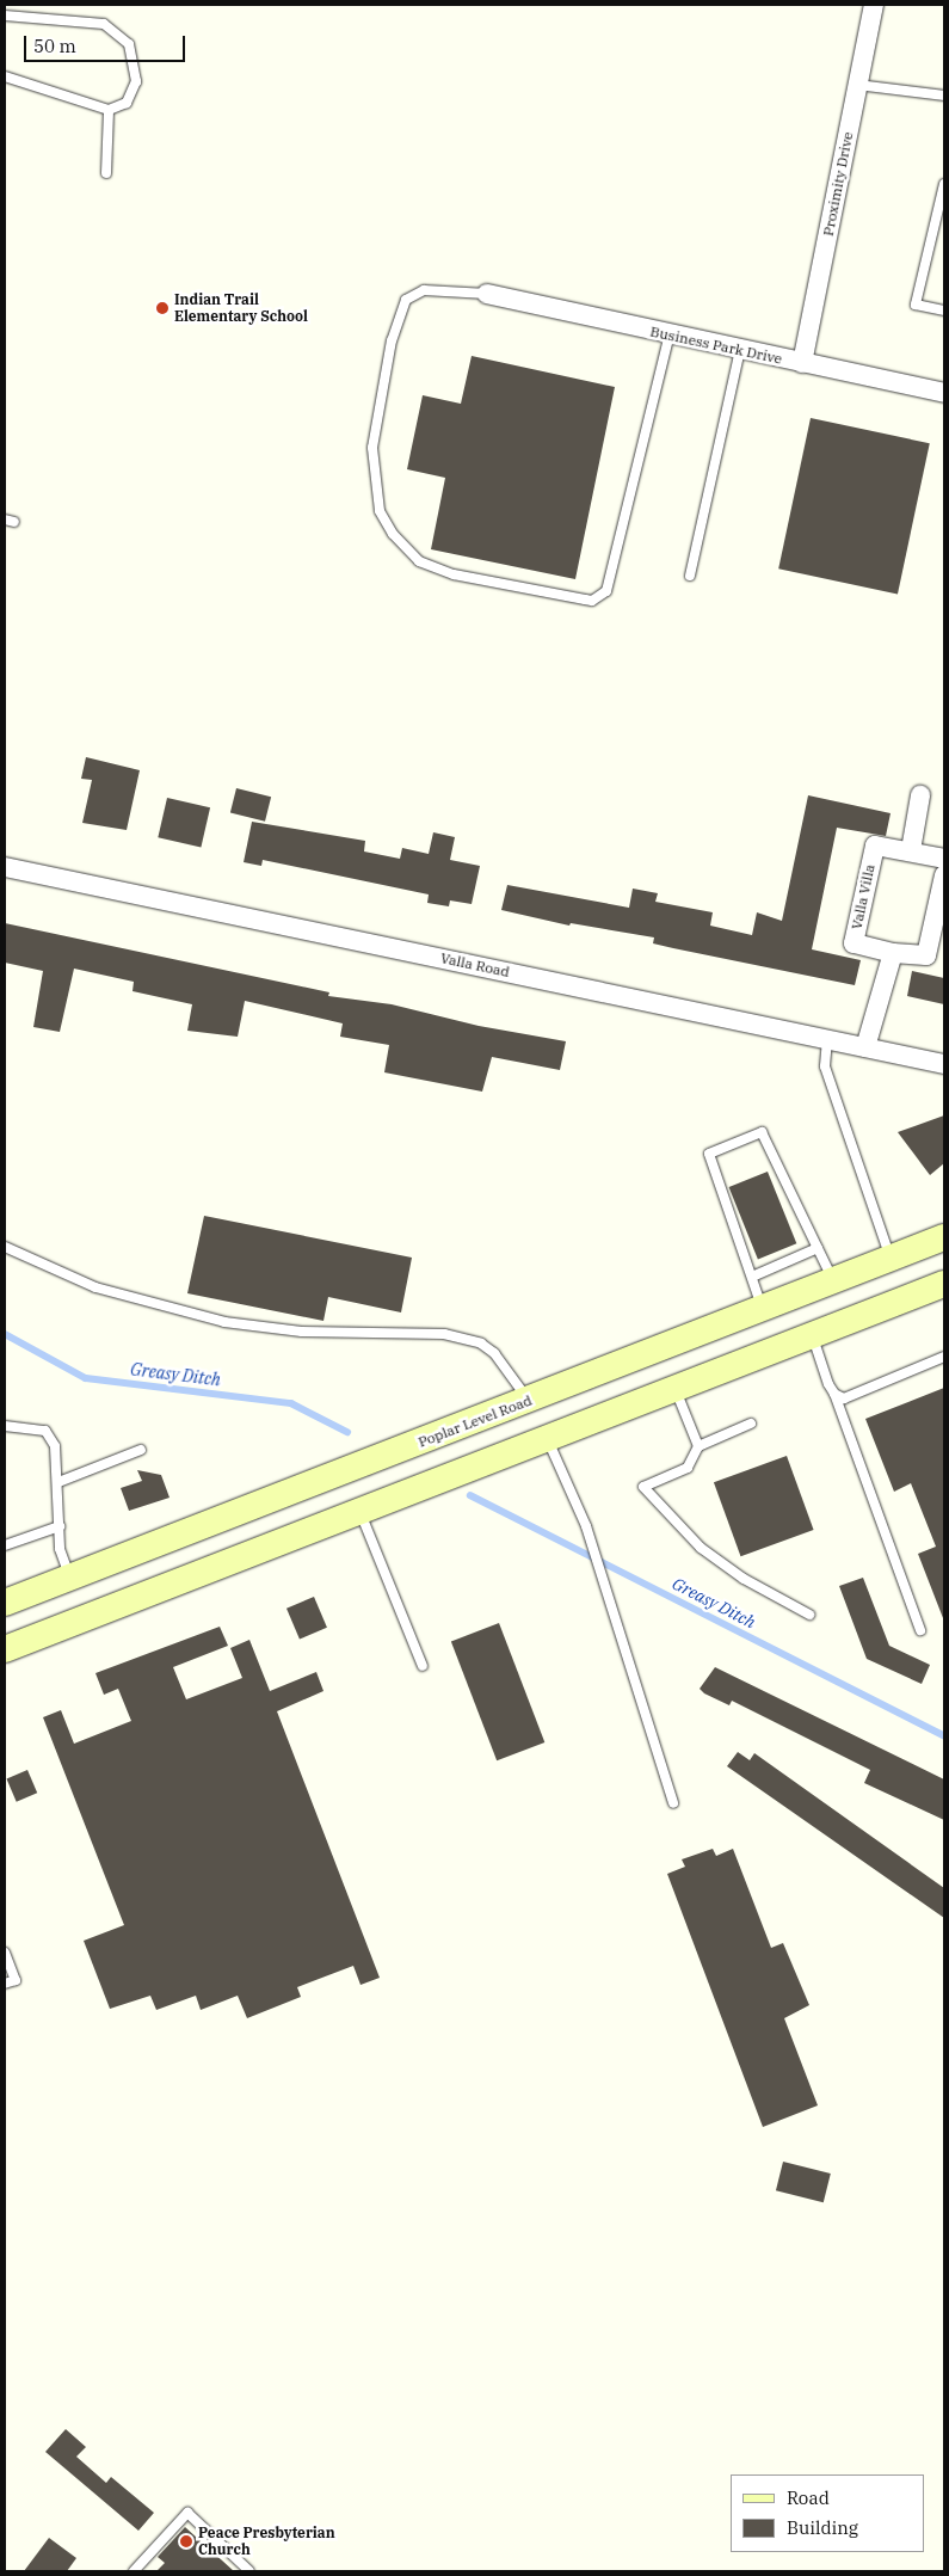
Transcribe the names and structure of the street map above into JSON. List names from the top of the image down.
{
  "streets": {
    "main road": ["Poplar Level Road"],
    "street": [
      "Proximity Drive",
      "Business Park Drive",
      "Valla Villa",
      "Valla Road"
    ]
  },
  "crossings": [
    ["Proximity Drive", "Business Park Drive"]
  ],
  "water": ["Greasy Ditch"],
  "places": ["Indian Trail Elementary School", "Peace Presbyterian Church"],
  "legend": ["Road", "Building"],
  "scale_bar": "50 m"
}
